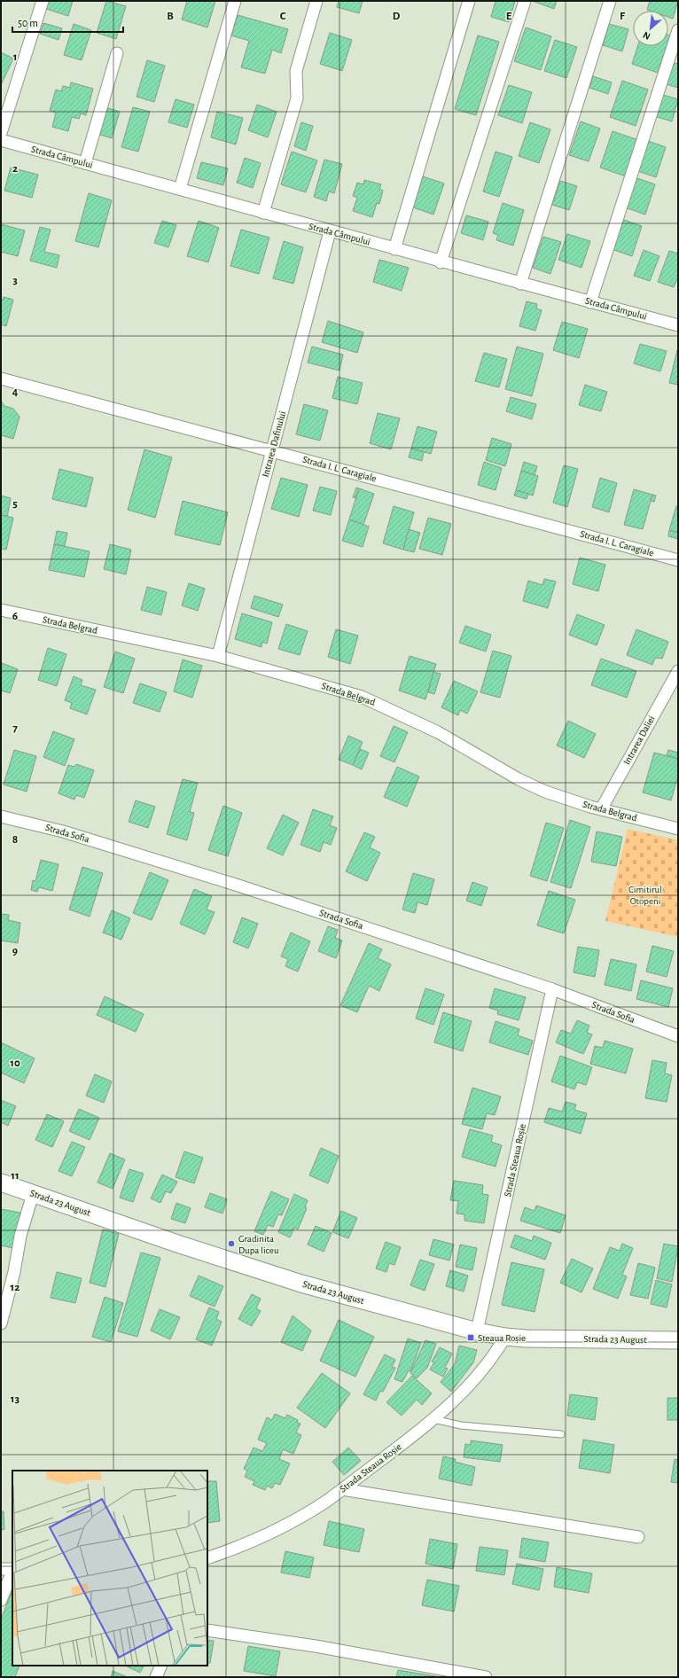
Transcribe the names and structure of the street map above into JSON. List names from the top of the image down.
{
  "streets": {
    "main road": ["Strada 23 August"],
    "street": [
      "Strada Câmpului",
      "Intrarea Dafinului",
      "Strada I. L. Caragiale",
      "Strada Belgrad",
      "Intrarea Daliei",
      "Strada Sofia",
      "Strada Steaua Roșie"
    ]
  },
  "crossings": [
    ["Strada Câmpului", "Intrarea Dafinului"],
    ["Intrarea Dafinului", "Strada I. L. Caragiale"],
    ["Intrarea Dafinului", "Strada Belgrad"],
    ["Strada Belgrad", "Intrarea Daliei"],
    ["Strada Sofia", "Strada Steaua Roșie"],
    ["Strada Steaua Roșie", "Strada 23 August"]
  ],
  "parks": ["Cimitirul Otopeni"],
  "places": {
    "other": ["Gradinita Dupa liceu"],
    "transit": ["Steaua Roșie"]
  },
  "scale_bar": "50 m",
  "north": "bottom left",
  "grid": {
    "columns": [
      "B",
      "C",
      "D",
      "E",
      "F"
    ],
    "rows": [
      "1",
      "2",
      "3",
      "4",
      "5",
      "6",
      "7",
      "8",
      "9",
      "10",
      "11",
      "12",
      "13"
    ]
  }
}
